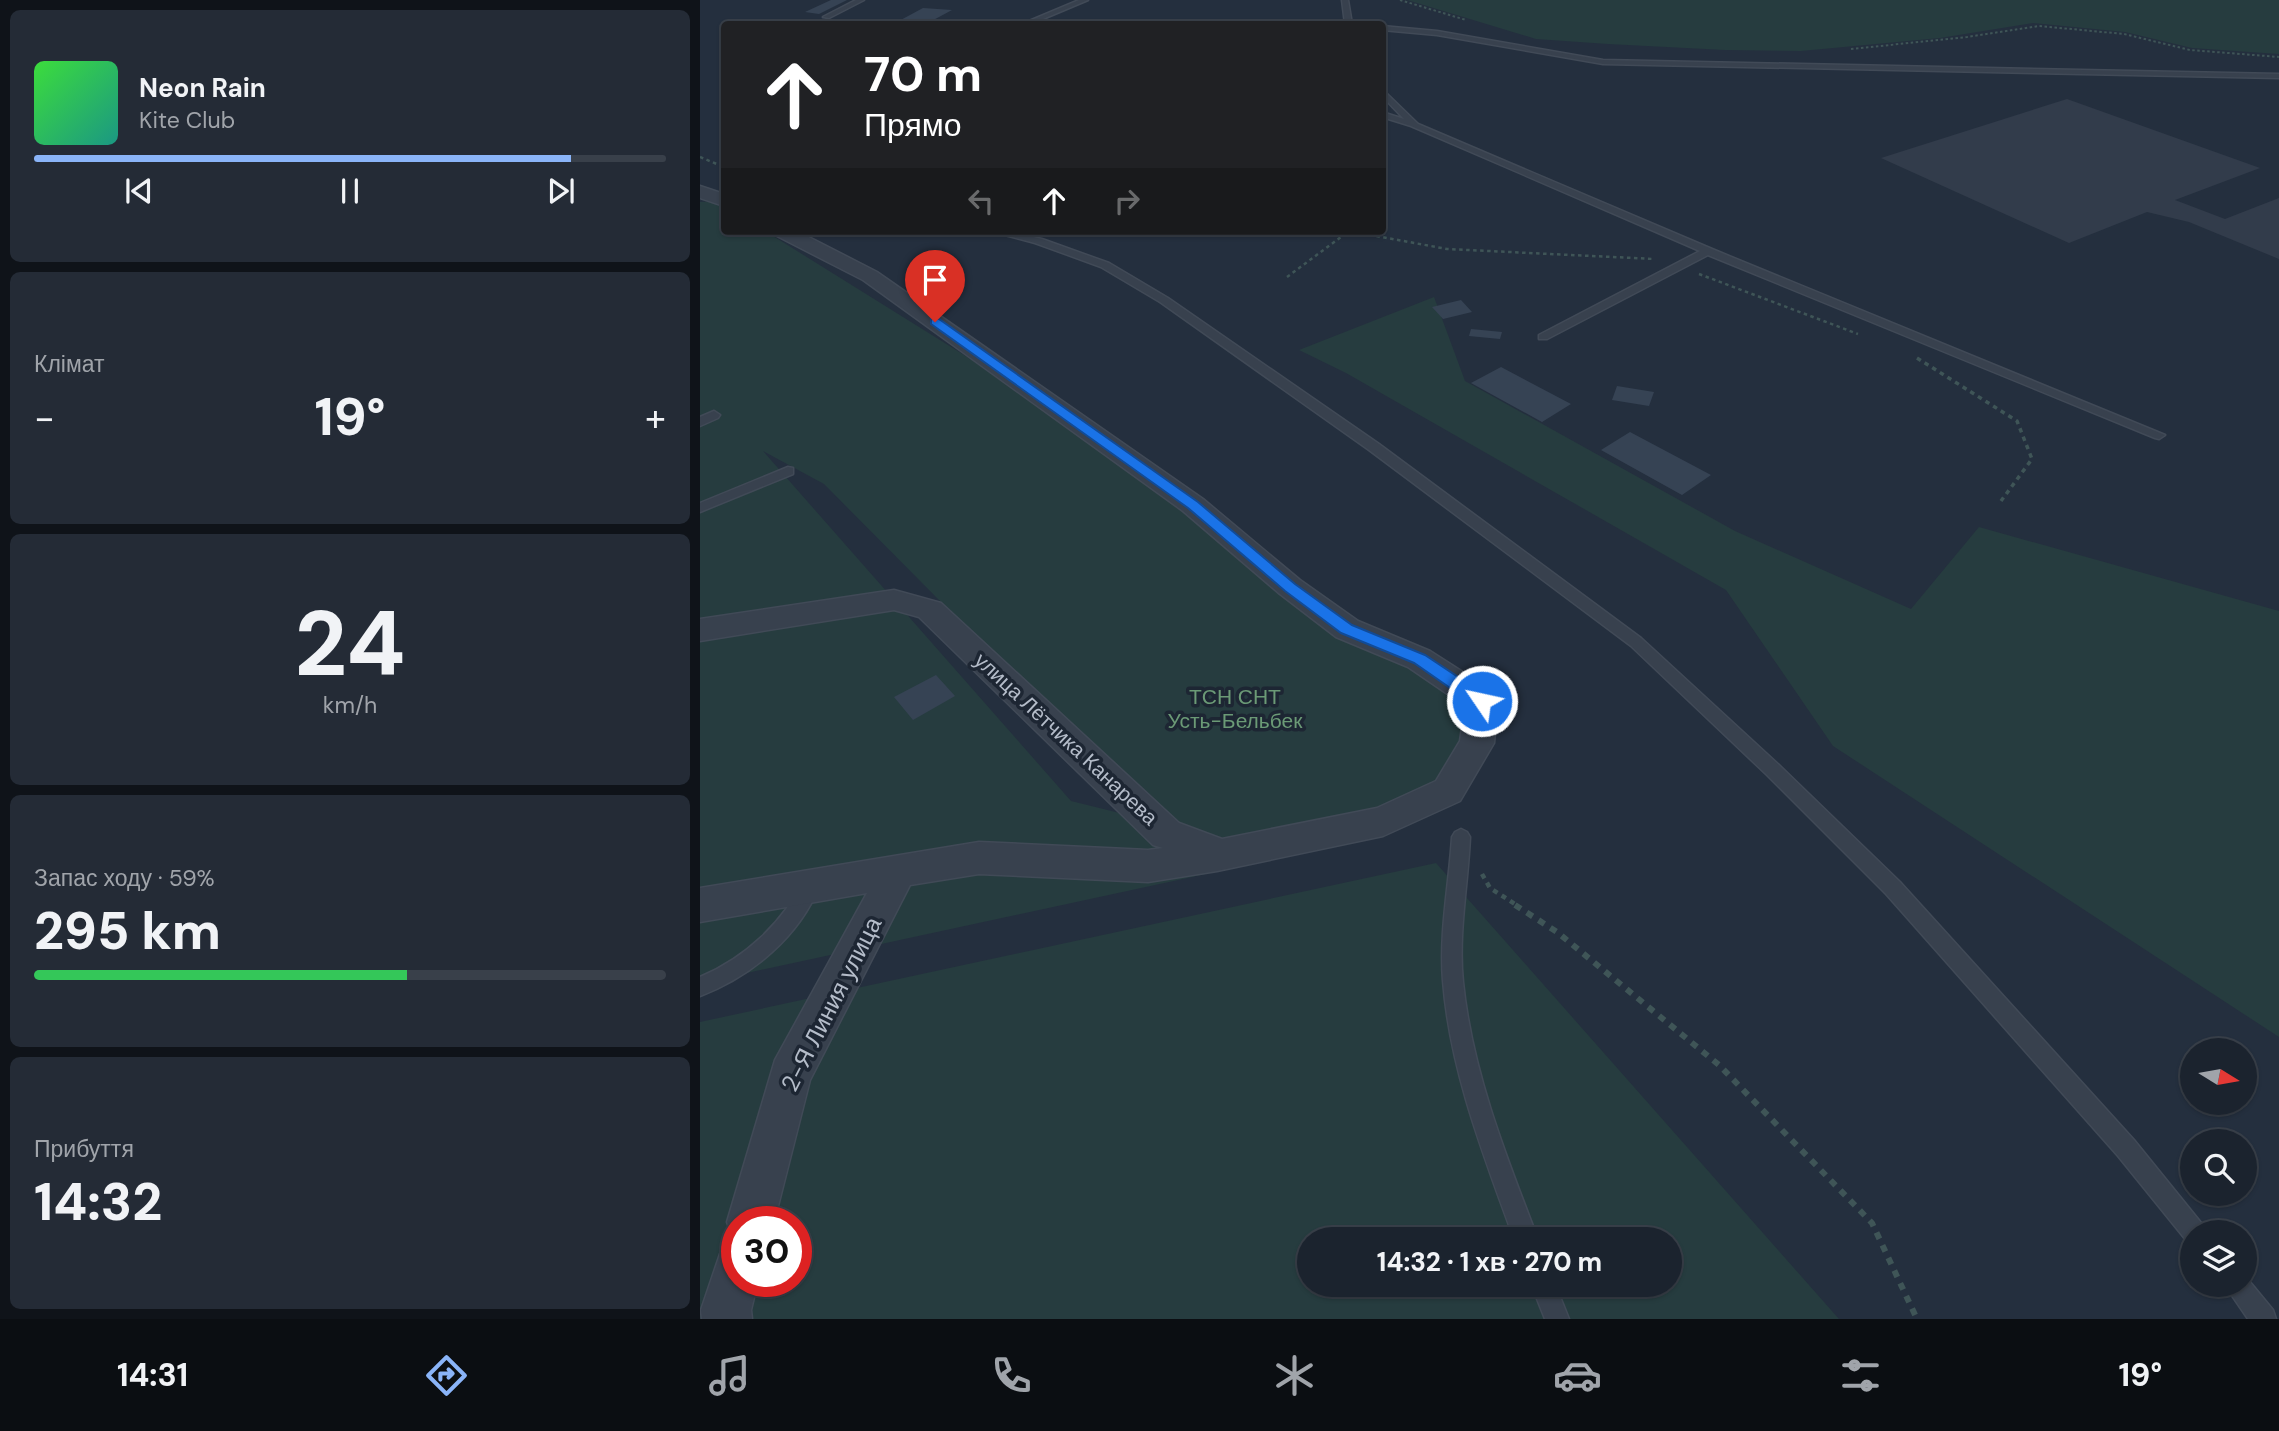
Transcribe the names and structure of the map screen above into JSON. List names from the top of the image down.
{
  "streets": {
    "street": ["улица Лётчика Канарева", "2-Я Линия улица"]
  },
  "parks": ["ТСН СНТ Усть-Бельбек"],
  "north": "right",
  "page": {
    "turn": ["70 m", "Прямо"],
    "song": ["Neon Rain", "Kite Club"],
    "tile": [
      "Клімат",
      ["24", "km/h"],
      ["Запас ходу · 59%", "295 km"],
      ["Прибуття", "14:32"]
    ],
    "heat": ["−", "19°", "+"],
    "limit": "30",
    "trip": "14:32 · 1 хв · 270 m",
    "tabs": ["14:31", "19°"]
  }
}
